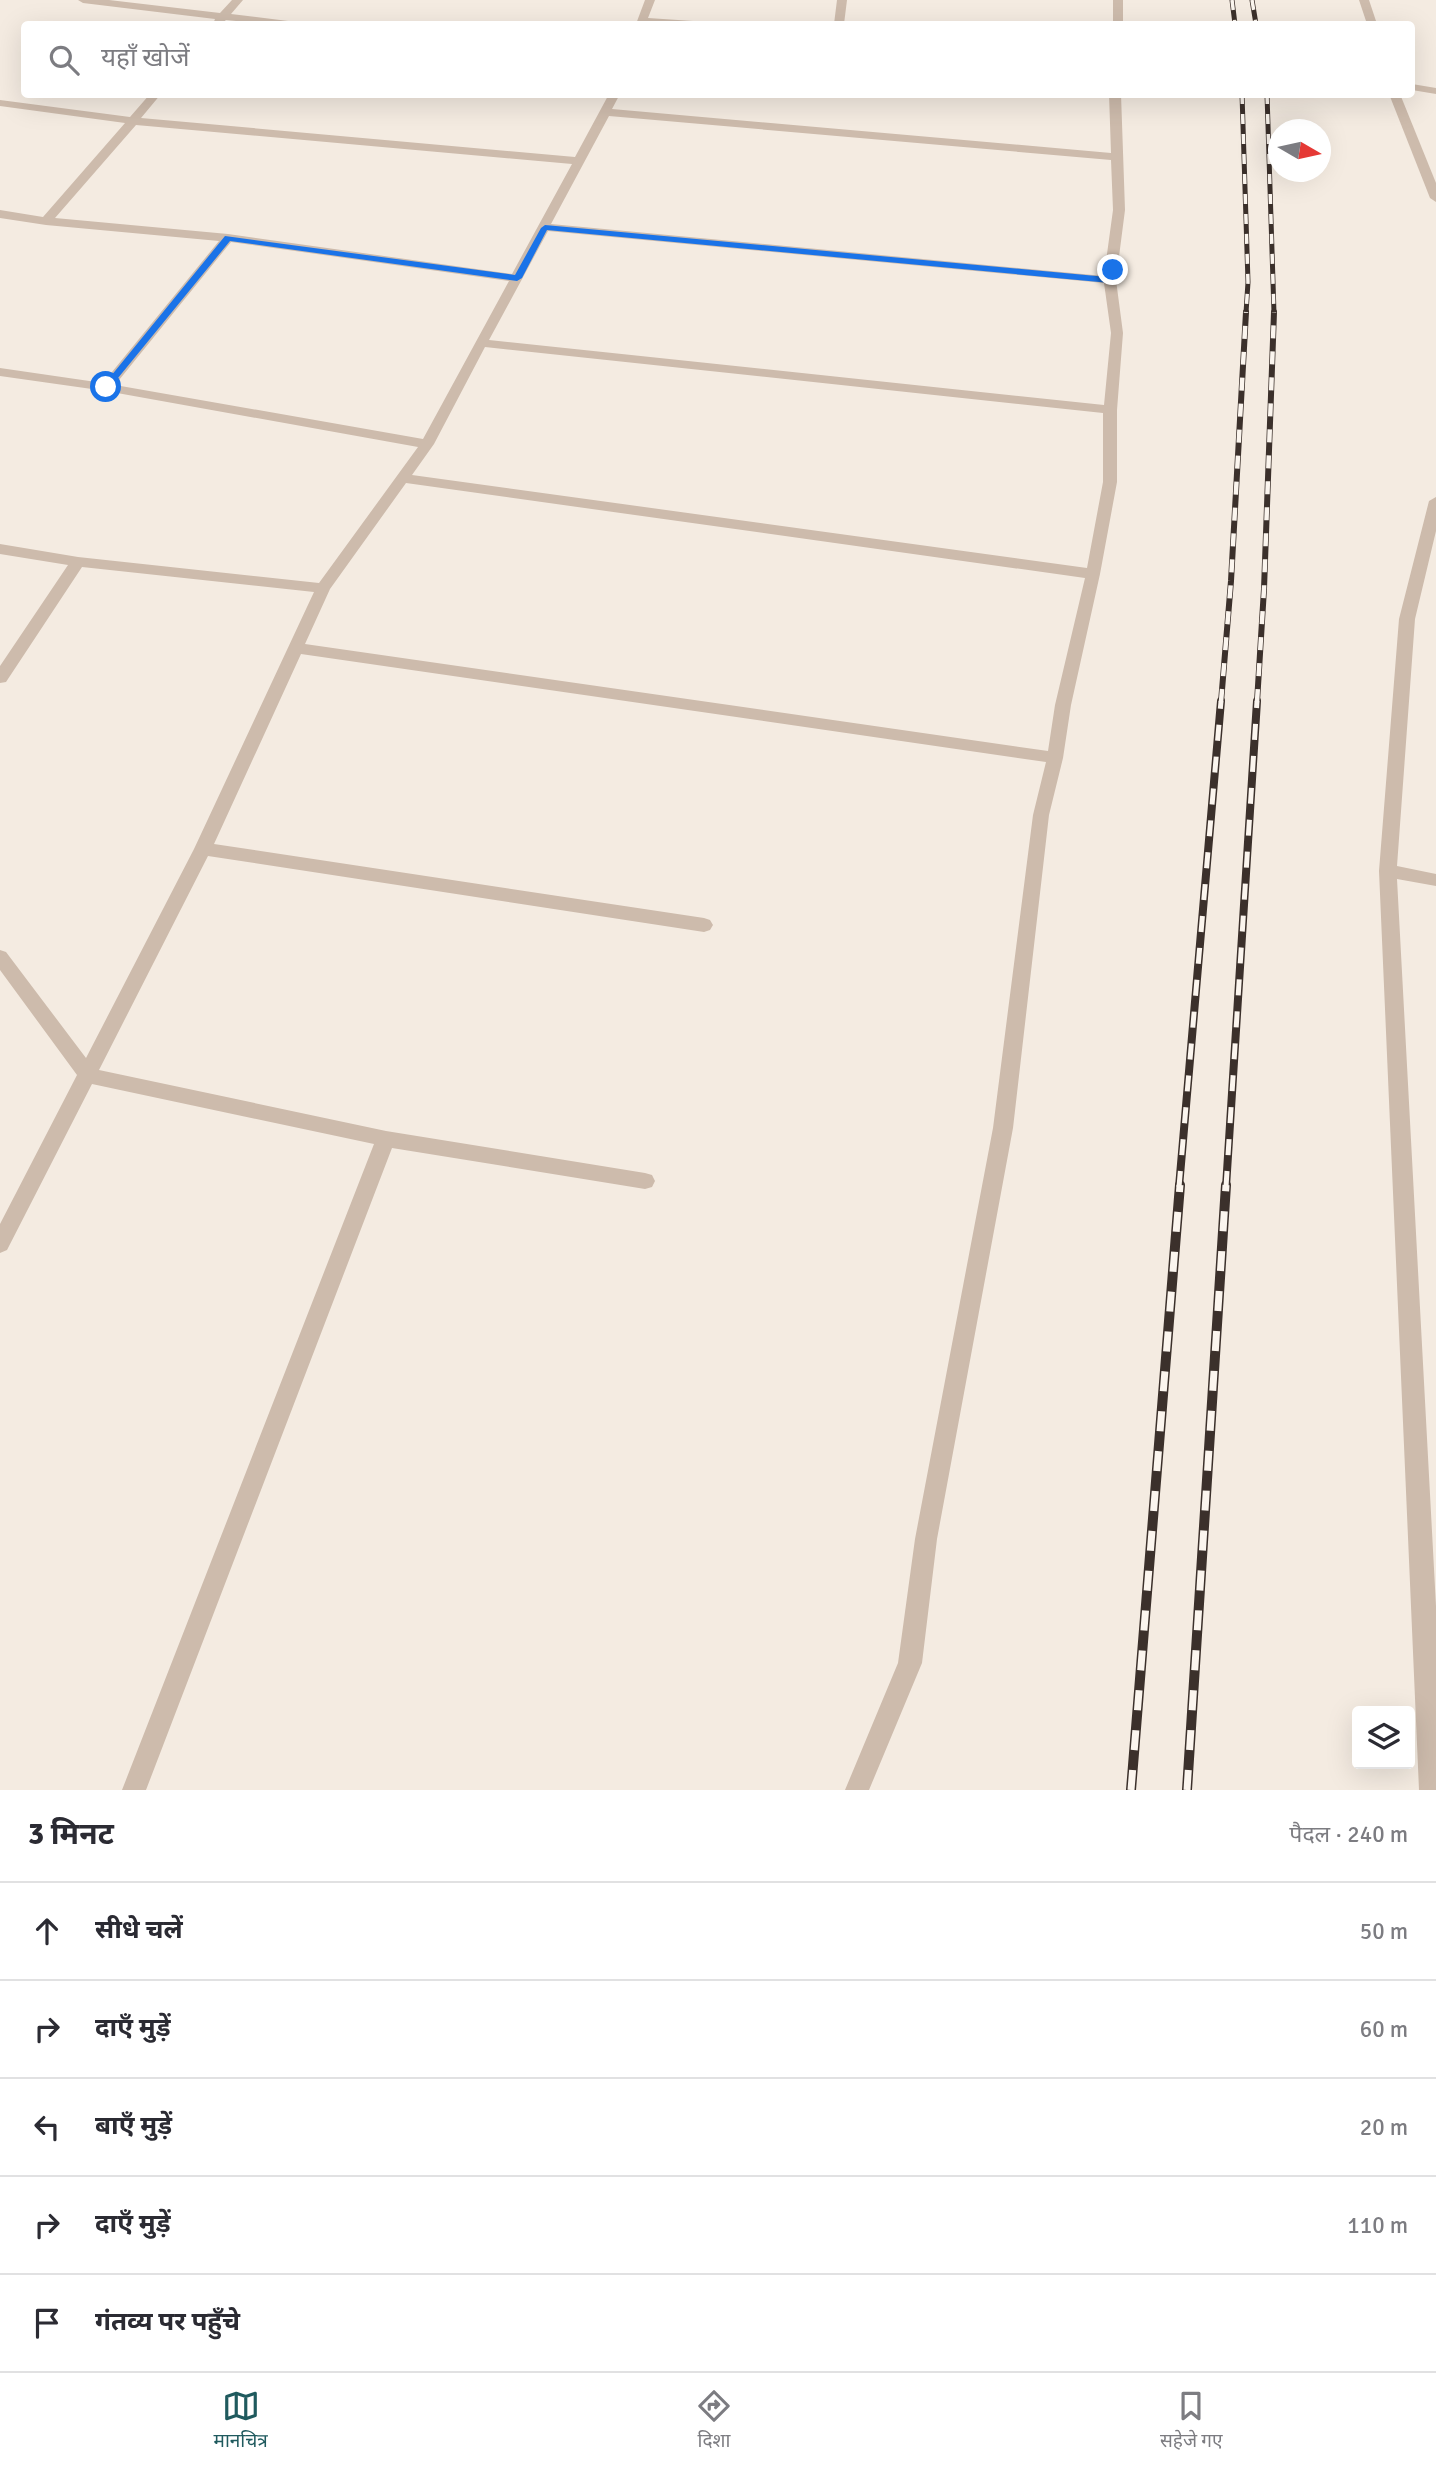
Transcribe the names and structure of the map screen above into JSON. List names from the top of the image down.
{
  "north": "right",
  "page": {
    "search": "यहाँ खोजें",
    "heading": ["3 मिनट", "पैदल · 240 m"],
    "list": [
      ["सीधे चलें", "50 m"],
      ["दाएँ मुड़ें", "60 m"],
      ["बाएँ मुड़ें", "20 m"],
      ["दाएँ मुड़ें", "110 m"],
      "गंतव्य पर पहुँचे"
    ],
    "nav": ["मानचित्र", "दिशा", "सहेजे गए"]
  }
}
